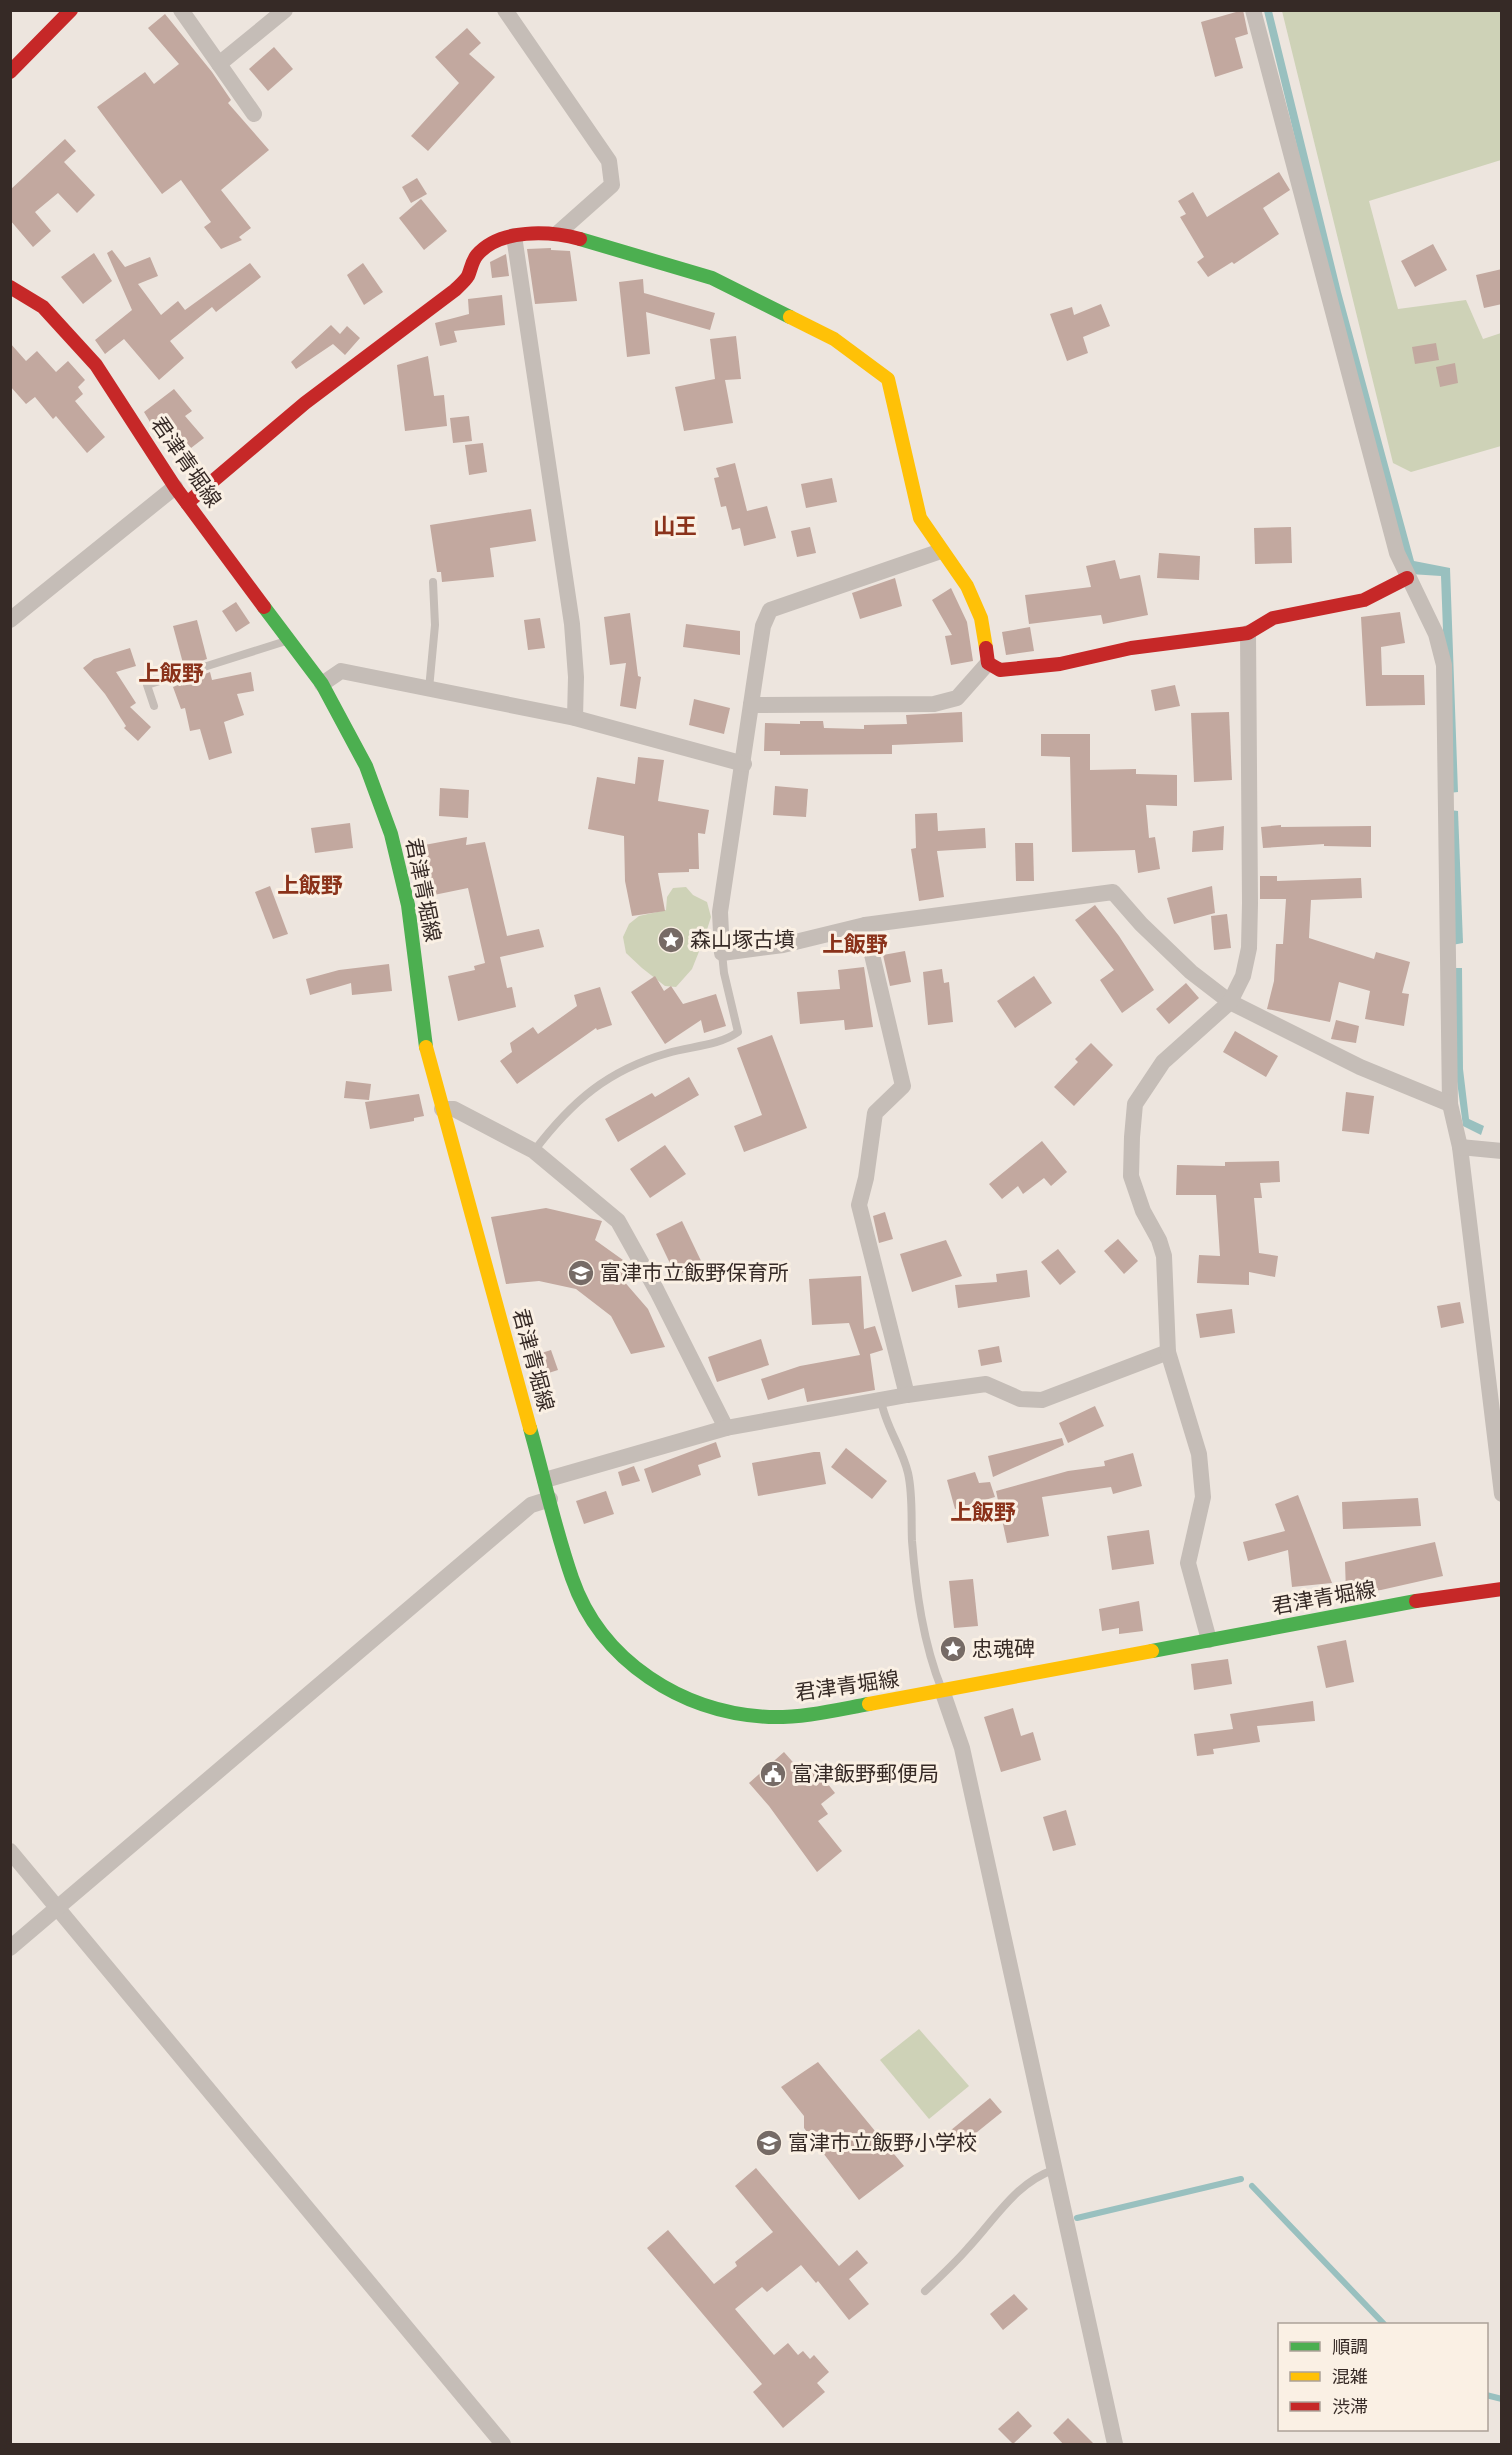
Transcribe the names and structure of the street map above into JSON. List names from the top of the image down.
{
  "streets": {
    "main road": ["君津青堀線"]
  },
  "districts": [
    "山王",
    "上飯野",
    "上飯野",
    "上飯野",
    "上飯野"
  ],
  "places": {
    "place": ["森山塚古墳", "忠魂碑"],
    "school or university": ["富津市立飯野保育所", "富津市立飯野小学校"],
    "public building": ["富津飯野郵便局"]
  },
  "legend": ["順調", "混雑", "渋滞"]
}
